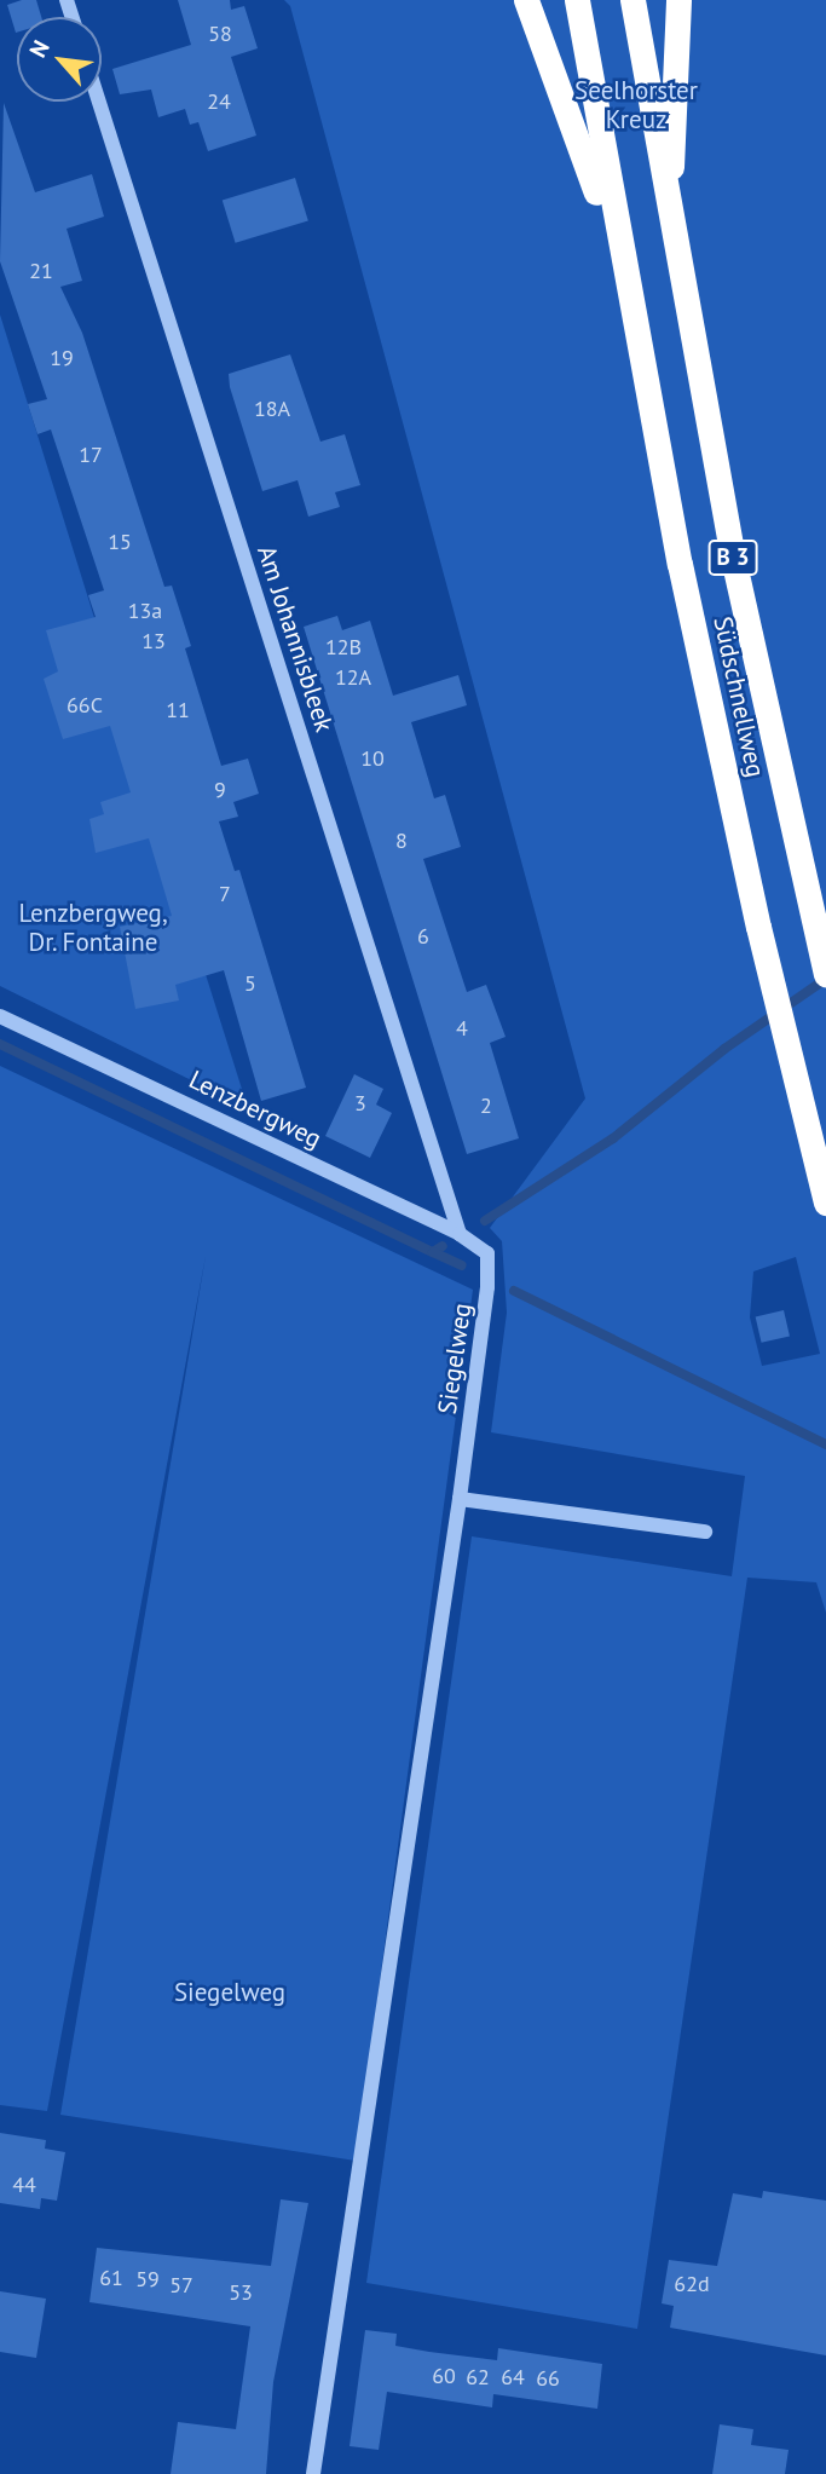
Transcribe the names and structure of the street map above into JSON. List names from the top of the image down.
{
  "streets": {
    "highway": ["B 3", "Südschnellweg"],
    "street": ["Am Johannisbleek", "Lenzbergweg", "Siegelweg"]
  },
  "crossings": [
    ["B 3", "Südschnellweg"],
    ["Am Johannisbleek", "Lenzbergweg"],
    ["Lenzbergweg", "Siegelweg"]
  ],
  "parks": ["Seelhorster Kreuz", "Lenzbergweg, Dr. Fontaine", "Siegelweg"],
  "house_numbers": [
    "58",
    "24",
    "21",
    "19",
    "18A",
    "17",
    "15",
    "13a",
    "13",
    "12B",
    "12A",
    "66C",
    "11",
    "10",
    "9",
    "8",
    "7",
    "6",
    "5",
    "4",
    "3",
    "2",
    "44",
    "61",
    "59",
    "62d",
    "57",
    "53",
    "60",
    "62",
    "64",
    "66"
  ],
  "north": "top left"
}
